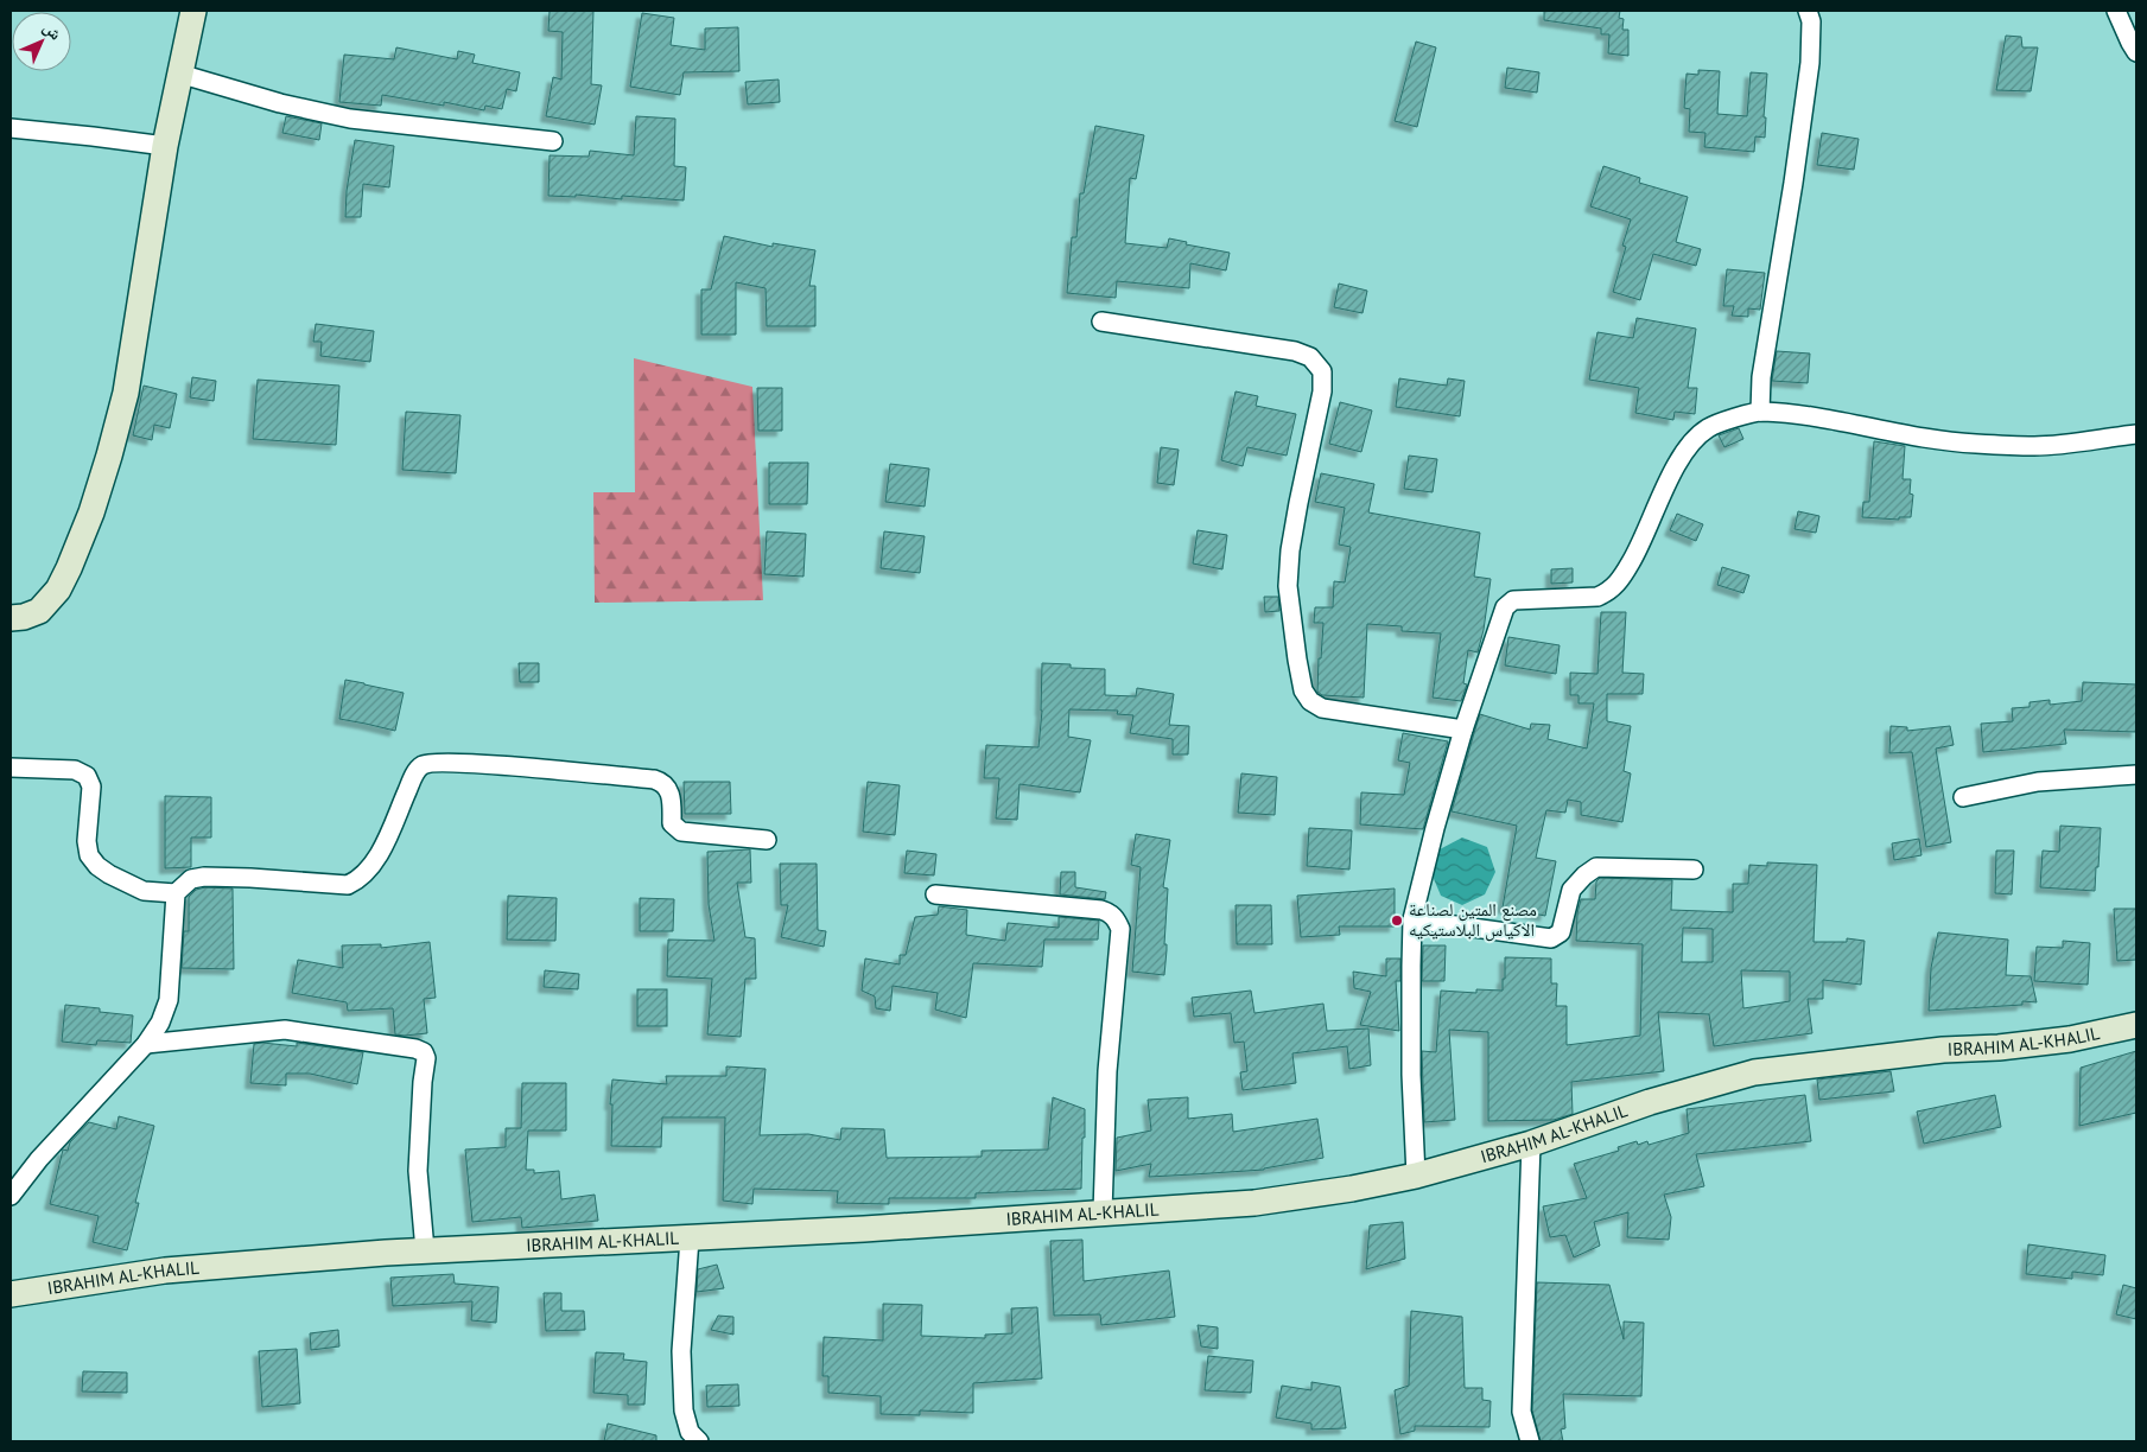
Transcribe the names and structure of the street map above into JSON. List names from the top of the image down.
{
  "streets": {
    "street": ["IBRAHIM AL-KHALIL"]
  },
  "places": ["مصنع المتين لصناعة الاكياس البلاستيكيه"],
  "north": "top right"
}
